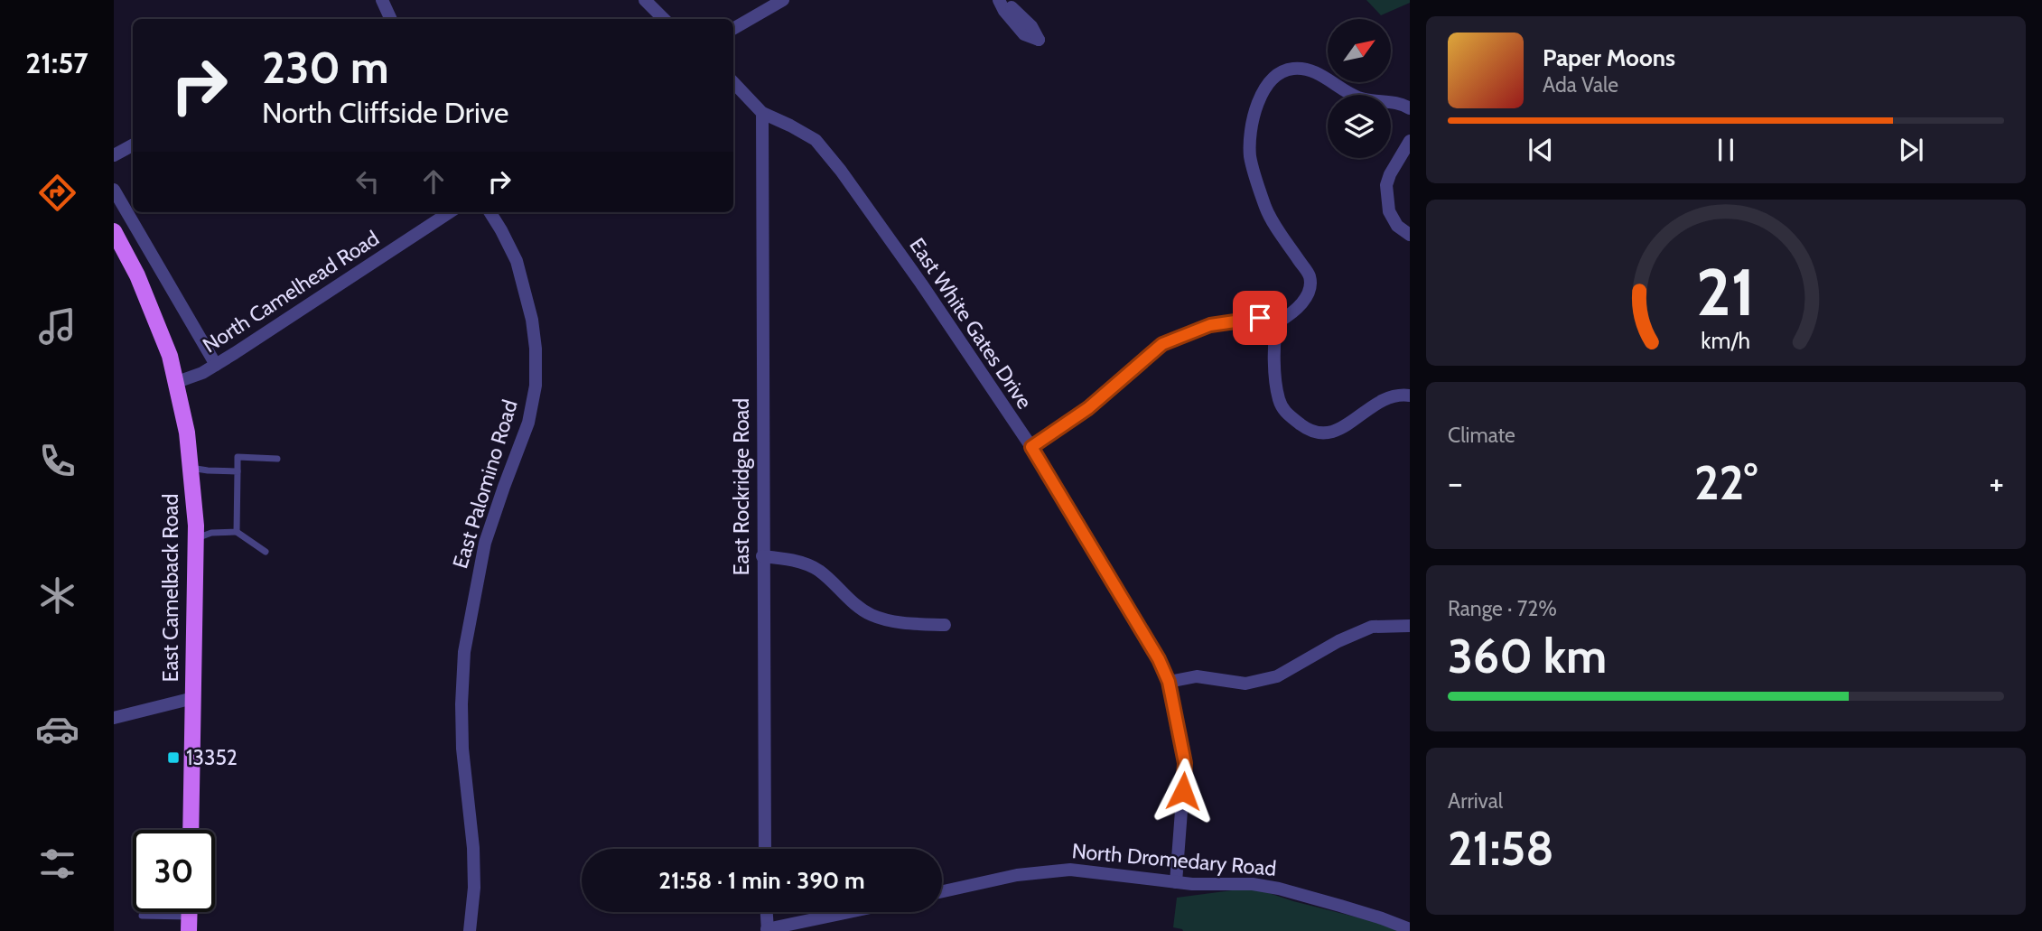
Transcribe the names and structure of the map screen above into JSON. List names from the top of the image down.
{
  "streets": {
    "main road": ["East Camelback Road"],
    "street": [
      "North Camelhead Road",
      "East White Gates Drive",
      "East Palomino Road",
      "East Rockridge Road",
      "North Dromedary Road"
    ]
  },
  "crossings": [
    ["North Camelhead Road", "East Camelback Road"],
    ["East White Gates Drive", "East Rockridge Road"],
    ["East White Gates Drive", "North Dromedary Road"]
  ],
  "places": {
    "transit": ["13352"]
  },
  "north": "top right",
  "page": {
    "tabs": "21:57",
    "turn": ["230 m", "North Cliffside Drive"],
    "song": ["Paper Moons", "Ada Vale"],
    "tile": [
      "Climate",
      ["Range · 72%", "360 km"],
      ["Arrival", "21:58"]
    ],
    "heat": ["−", "22°", "+"],
    "limit": "30",
    "trip": "21:58 · 1 min · 390 m",
    "gauge": ["21", "km/h"]
  }
}
